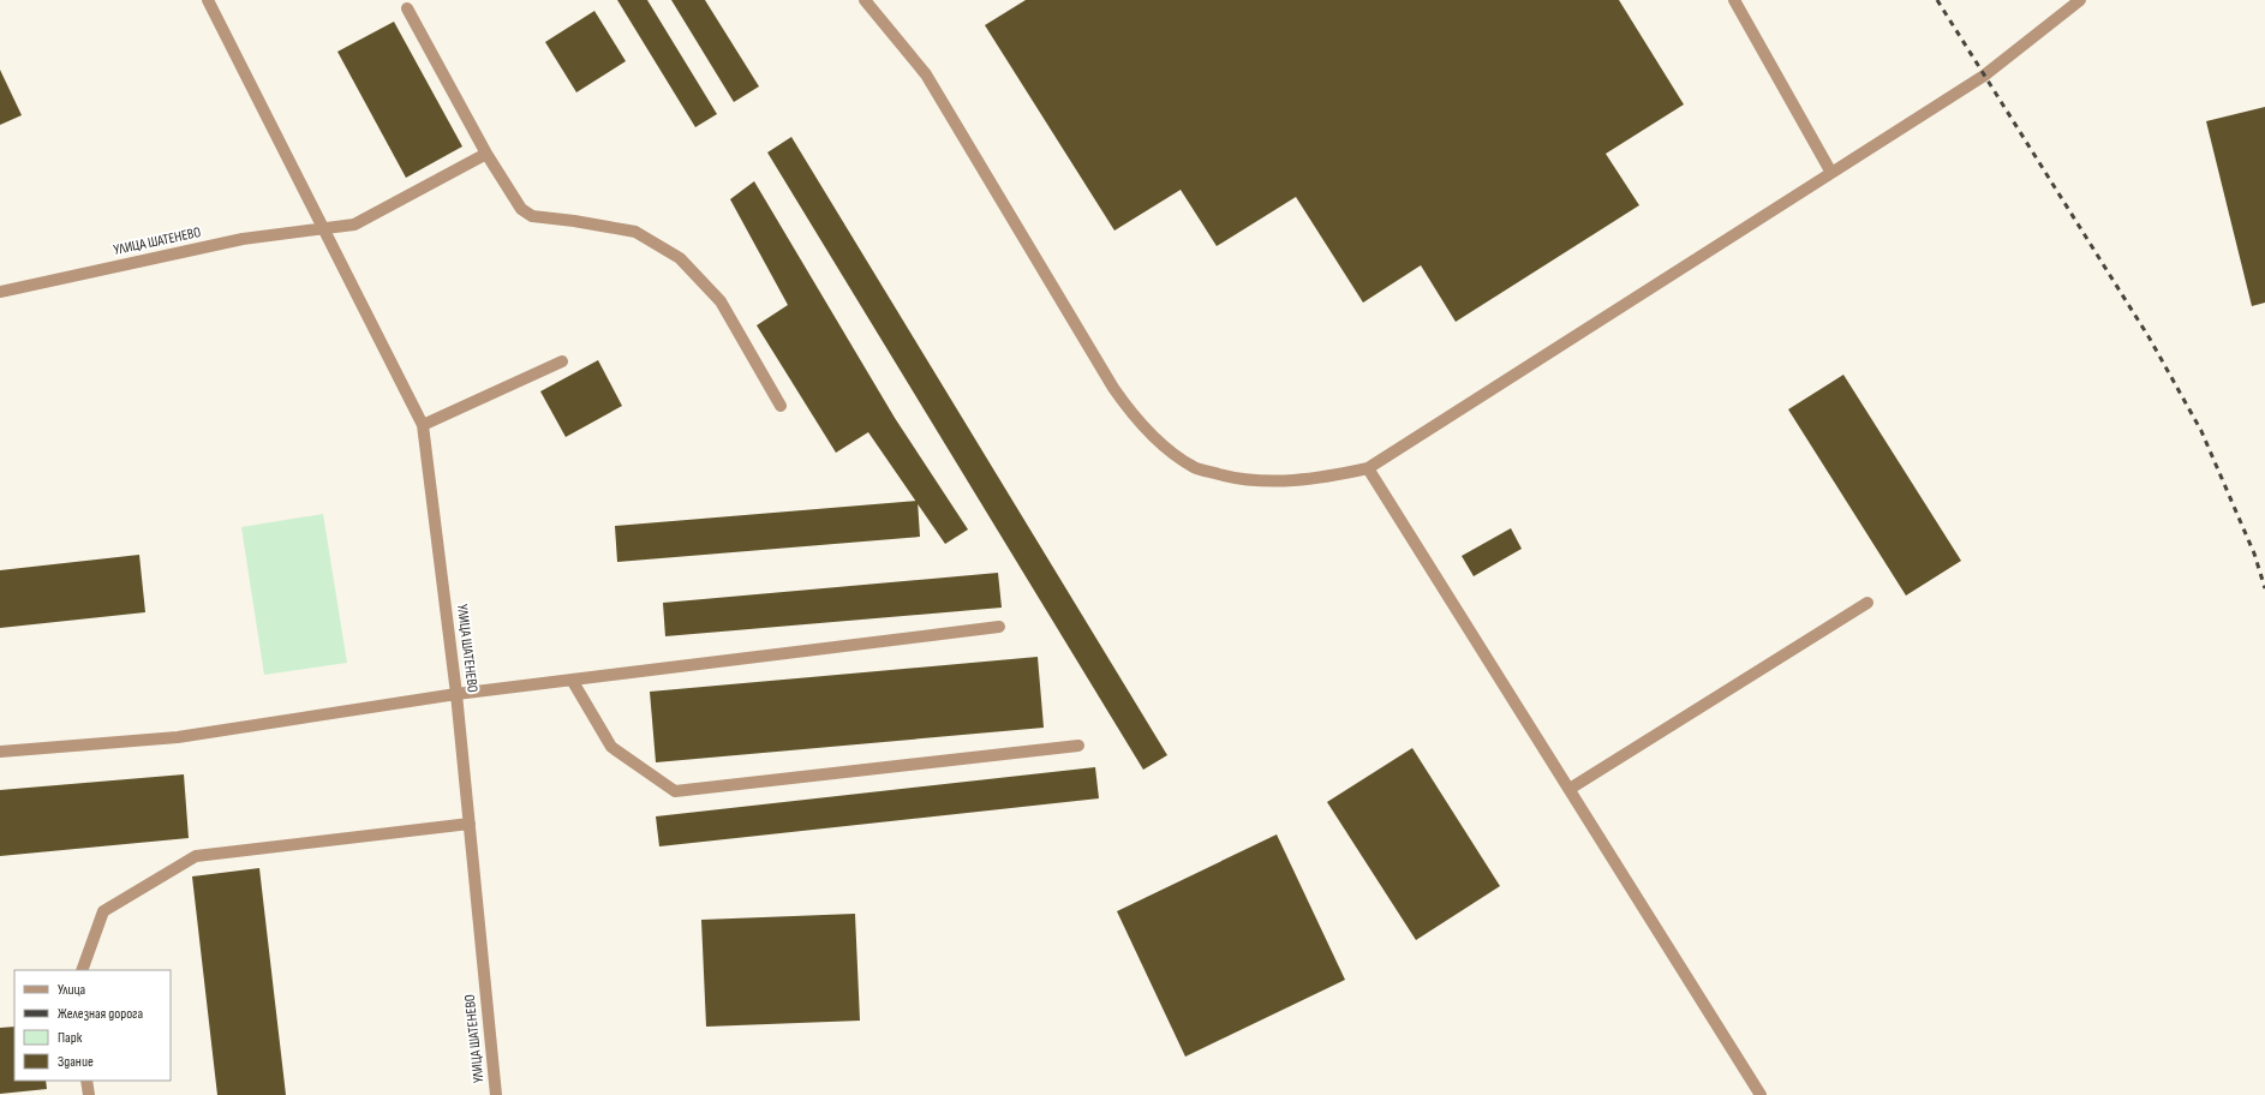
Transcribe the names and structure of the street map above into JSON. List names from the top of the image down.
{
  "streets": {
    "street": ["УЛИЦА ШАТЕНЕВО"]
  },
  "legend": [
    "Улица",
    "Железная дорога",
    "Парк",
    "Здание"
  ]
}
